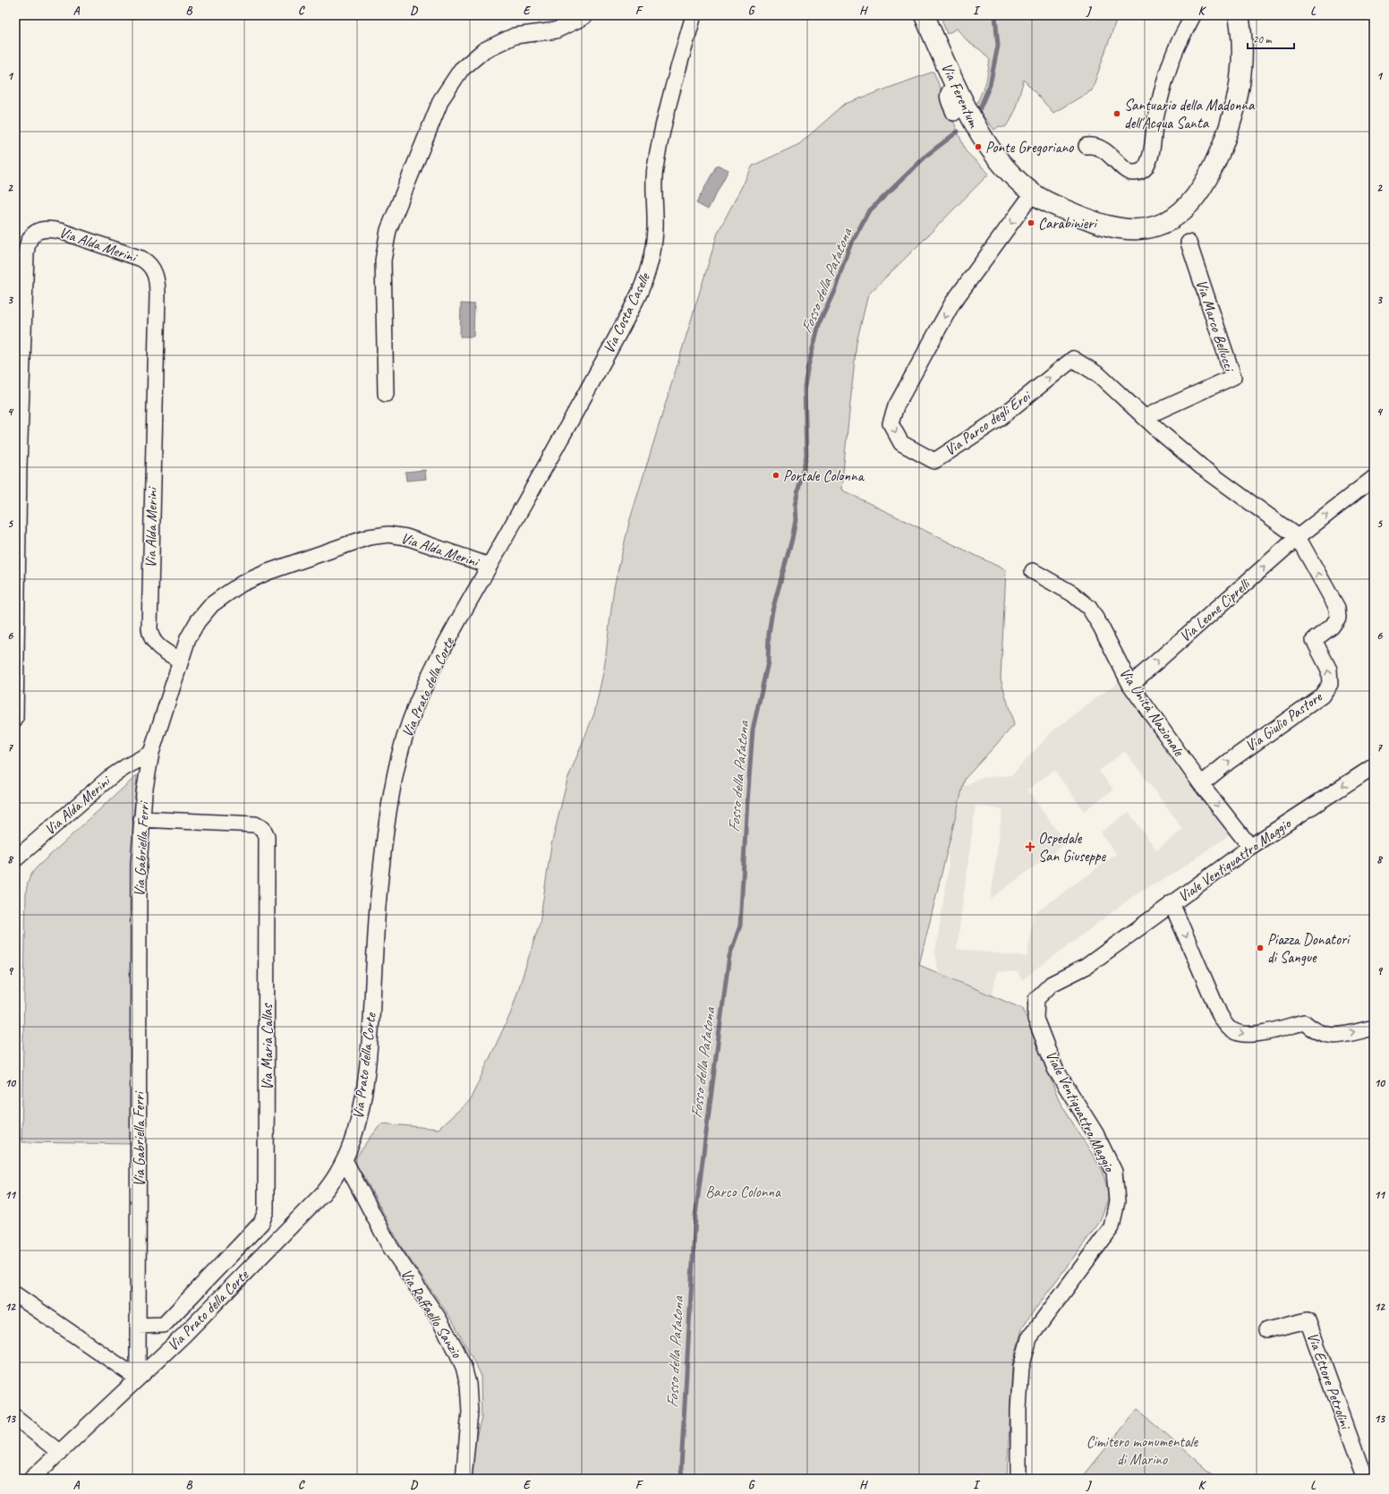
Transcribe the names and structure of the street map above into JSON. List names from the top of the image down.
{
  "streets": {
    "main road": ["Via Ferentum"],
    "street": [
      "Via Alda Merini",
      "Via Costa Caselle",
      "Via Marco Bellucci",
      "Via Parco degli Eroi",
      "Via Leone Ciprelli",
      "Via Prato della Corte",
      "Via Unità Nazionale",
      "Via Giulio Pastore",
      "Via Gabriella Ferri",
      "Viale Ventiquattro Maggio",
      "Via Maria Callas",
      "Via Raffaello Sanzio",
      "Via Ettore Petrolini"
    ]
  },
  "crossings": [
    ["Via Ferentum", "Via Parco degli Eroi"],
    ["Via Alda Merini", "Via Costa Caselle"],
    ["Via Alda Merini", "Via Prato della Corte"],
    ["Via Alda Merini", "Via Gabriella Ferri"],
    ["Via Costa Caselle", "Via Prato della Corte"],
    ["Via Marco Bellucci", "Via Parco degli Eroi"],
    ["Via Parco degli Eroi", "Via Leone Ciprelli"],
    ["Via Parco degli Eroi", "Via Giulio Pastore"],
    ["Via Leone Ciprelli", "Via Unità Nazionale"],
    ["Via Leone Ciprelli", "Via Giulio Pastore"],
    ["Via Prato della Corte", "Via Gabriella Ferri"],
    ["Via Prato della Corte", "Via Raffaello Sanzio"],
    ["Via Unità Nazionale", "Via Giulio Pastore"],
    ["Via Unità Nazionale", "Viale Ventiquattro Maggio"],
    ["Via Gabriella Ferri", "Via Maria Callas"]
  ],
  "one_way": ["Via Leone Ciprelli"],
  "water": ["Fosso della Patatona"],
  "parks": ["Barco Colonna", "Cimitero monumentale di Marino"],
  "places": {
    "other": [
      "Santuario della Madonna dell'Acqua Santa",
      "Ponte Gregoriano",
      "Carabinieri",
      "Portale Colonna",
      "Piazza Donatori di Sangue"
    ],
    "health": ["Ospedale San Giuseppe"]
  },
  "scale_bar": "20 m",
  "grid": {
    "columns": [
      "A",
      "B",
      "C",
      "D",
      "E",
      "F",
      "G",
      "H",
      "I",
      "J",
      "K",
      "L"
    ],
    "rows": [
      "1",
      "2",
      "3",
      "4",
      "5",
      "6",
      "7",
      "8",
      "9",
      "10",
      "11",
      "12",
      "13"
    ]
  }
}
